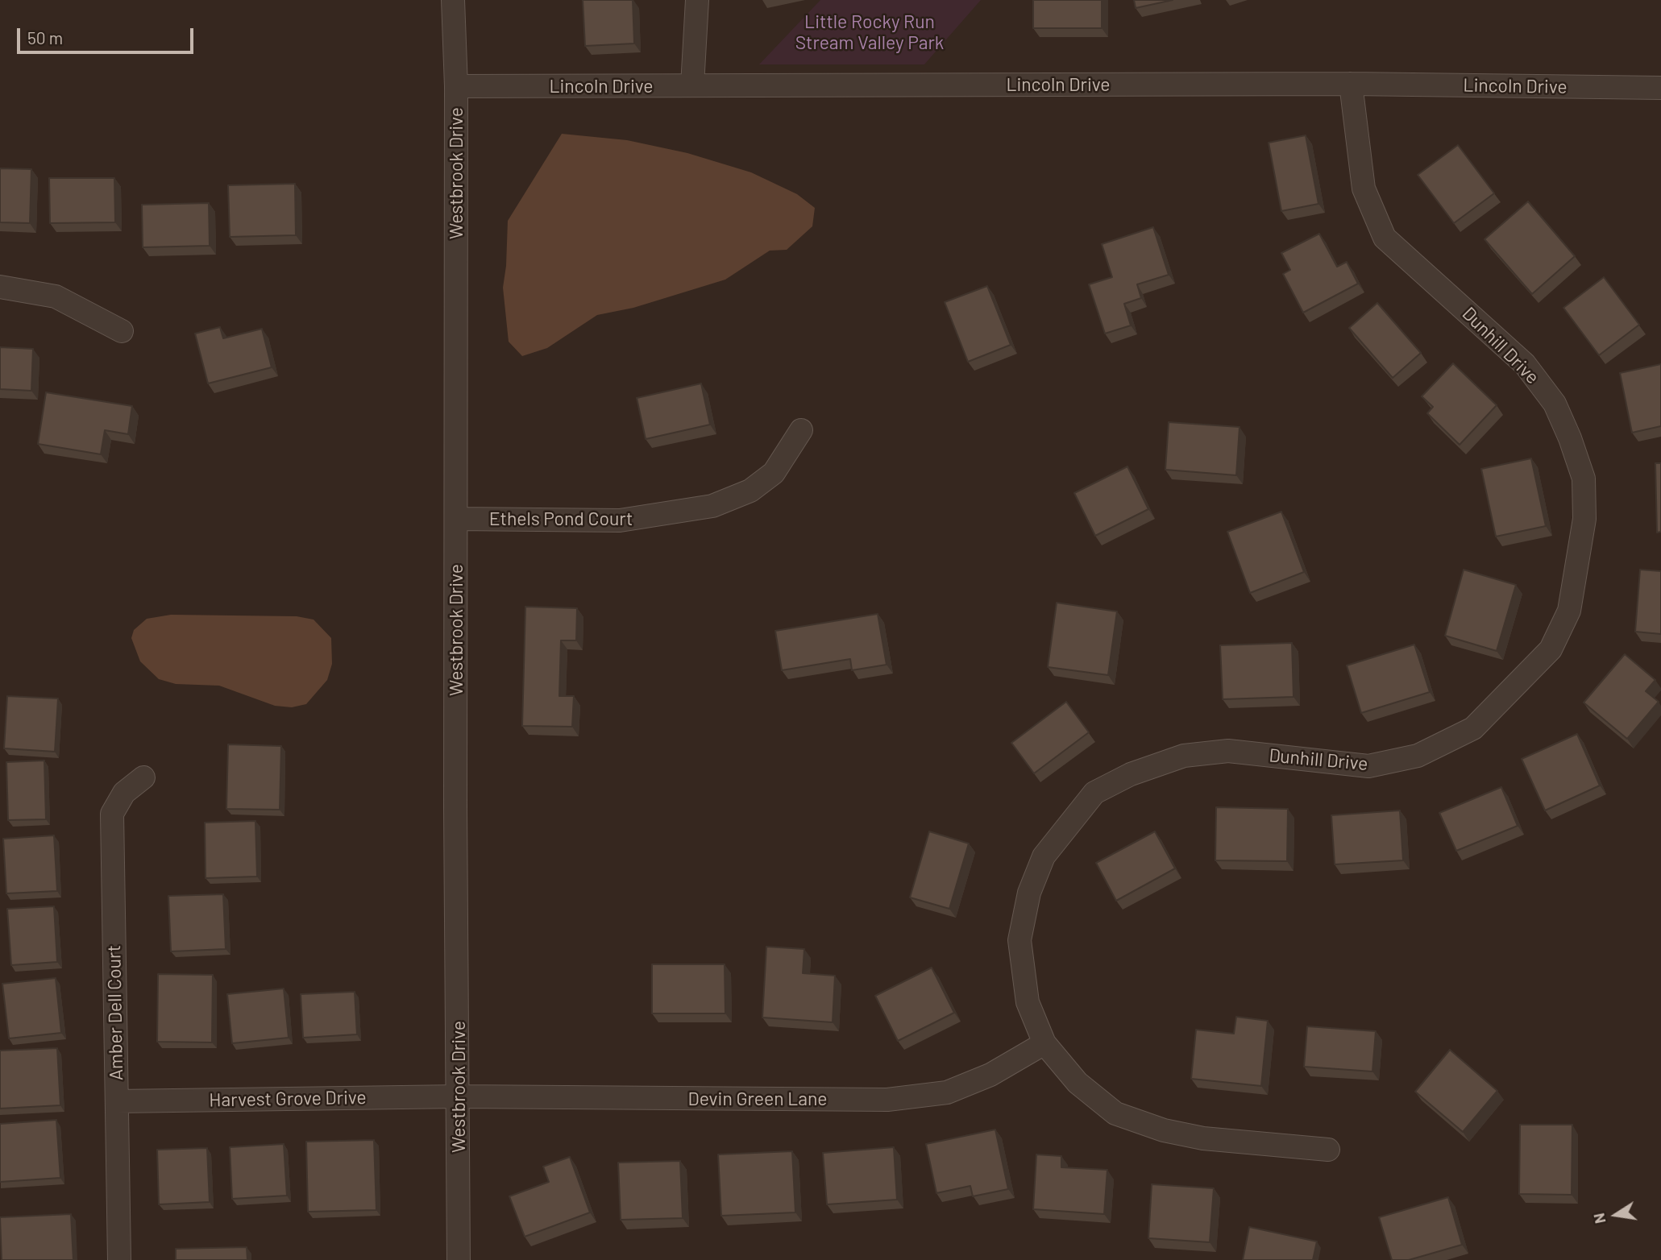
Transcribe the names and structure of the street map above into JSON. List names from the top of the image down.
{
  "streets": {
    "street": [
      "Lincoln Drive",
      "Westbrook Drive",
      "Dunhill Drive",
      "Ethels Pond Court",
      "Amber Dell Court",
      "Harvest Grove Drive",
      "Devin Green Lane"
    ]
  },
  "crossings": [
    ["Lincoln Drive", "Westbrook Drive"],
    ["Lincoln Drive", "Dunhill Drive"],
    ["Westbrook Drive", "Ethels Pond Court"],
    ["Westbrook Drive", "Harvest Grove Drive"],
    ["Westbrook Drive", "Devin Green Lane"],
    ["Dunhill Drive", "Devin Green Lane"],
    ["Amber Dell Court", "Harvest Grove Drive"],
    ["Harvest Grove Drive", "Devin Green Lane"]
  ],
  "parks": ["Little Rocky Run Stream Valley Park"],
  "scale_bar": "50 m",
  "north": "left"
}
